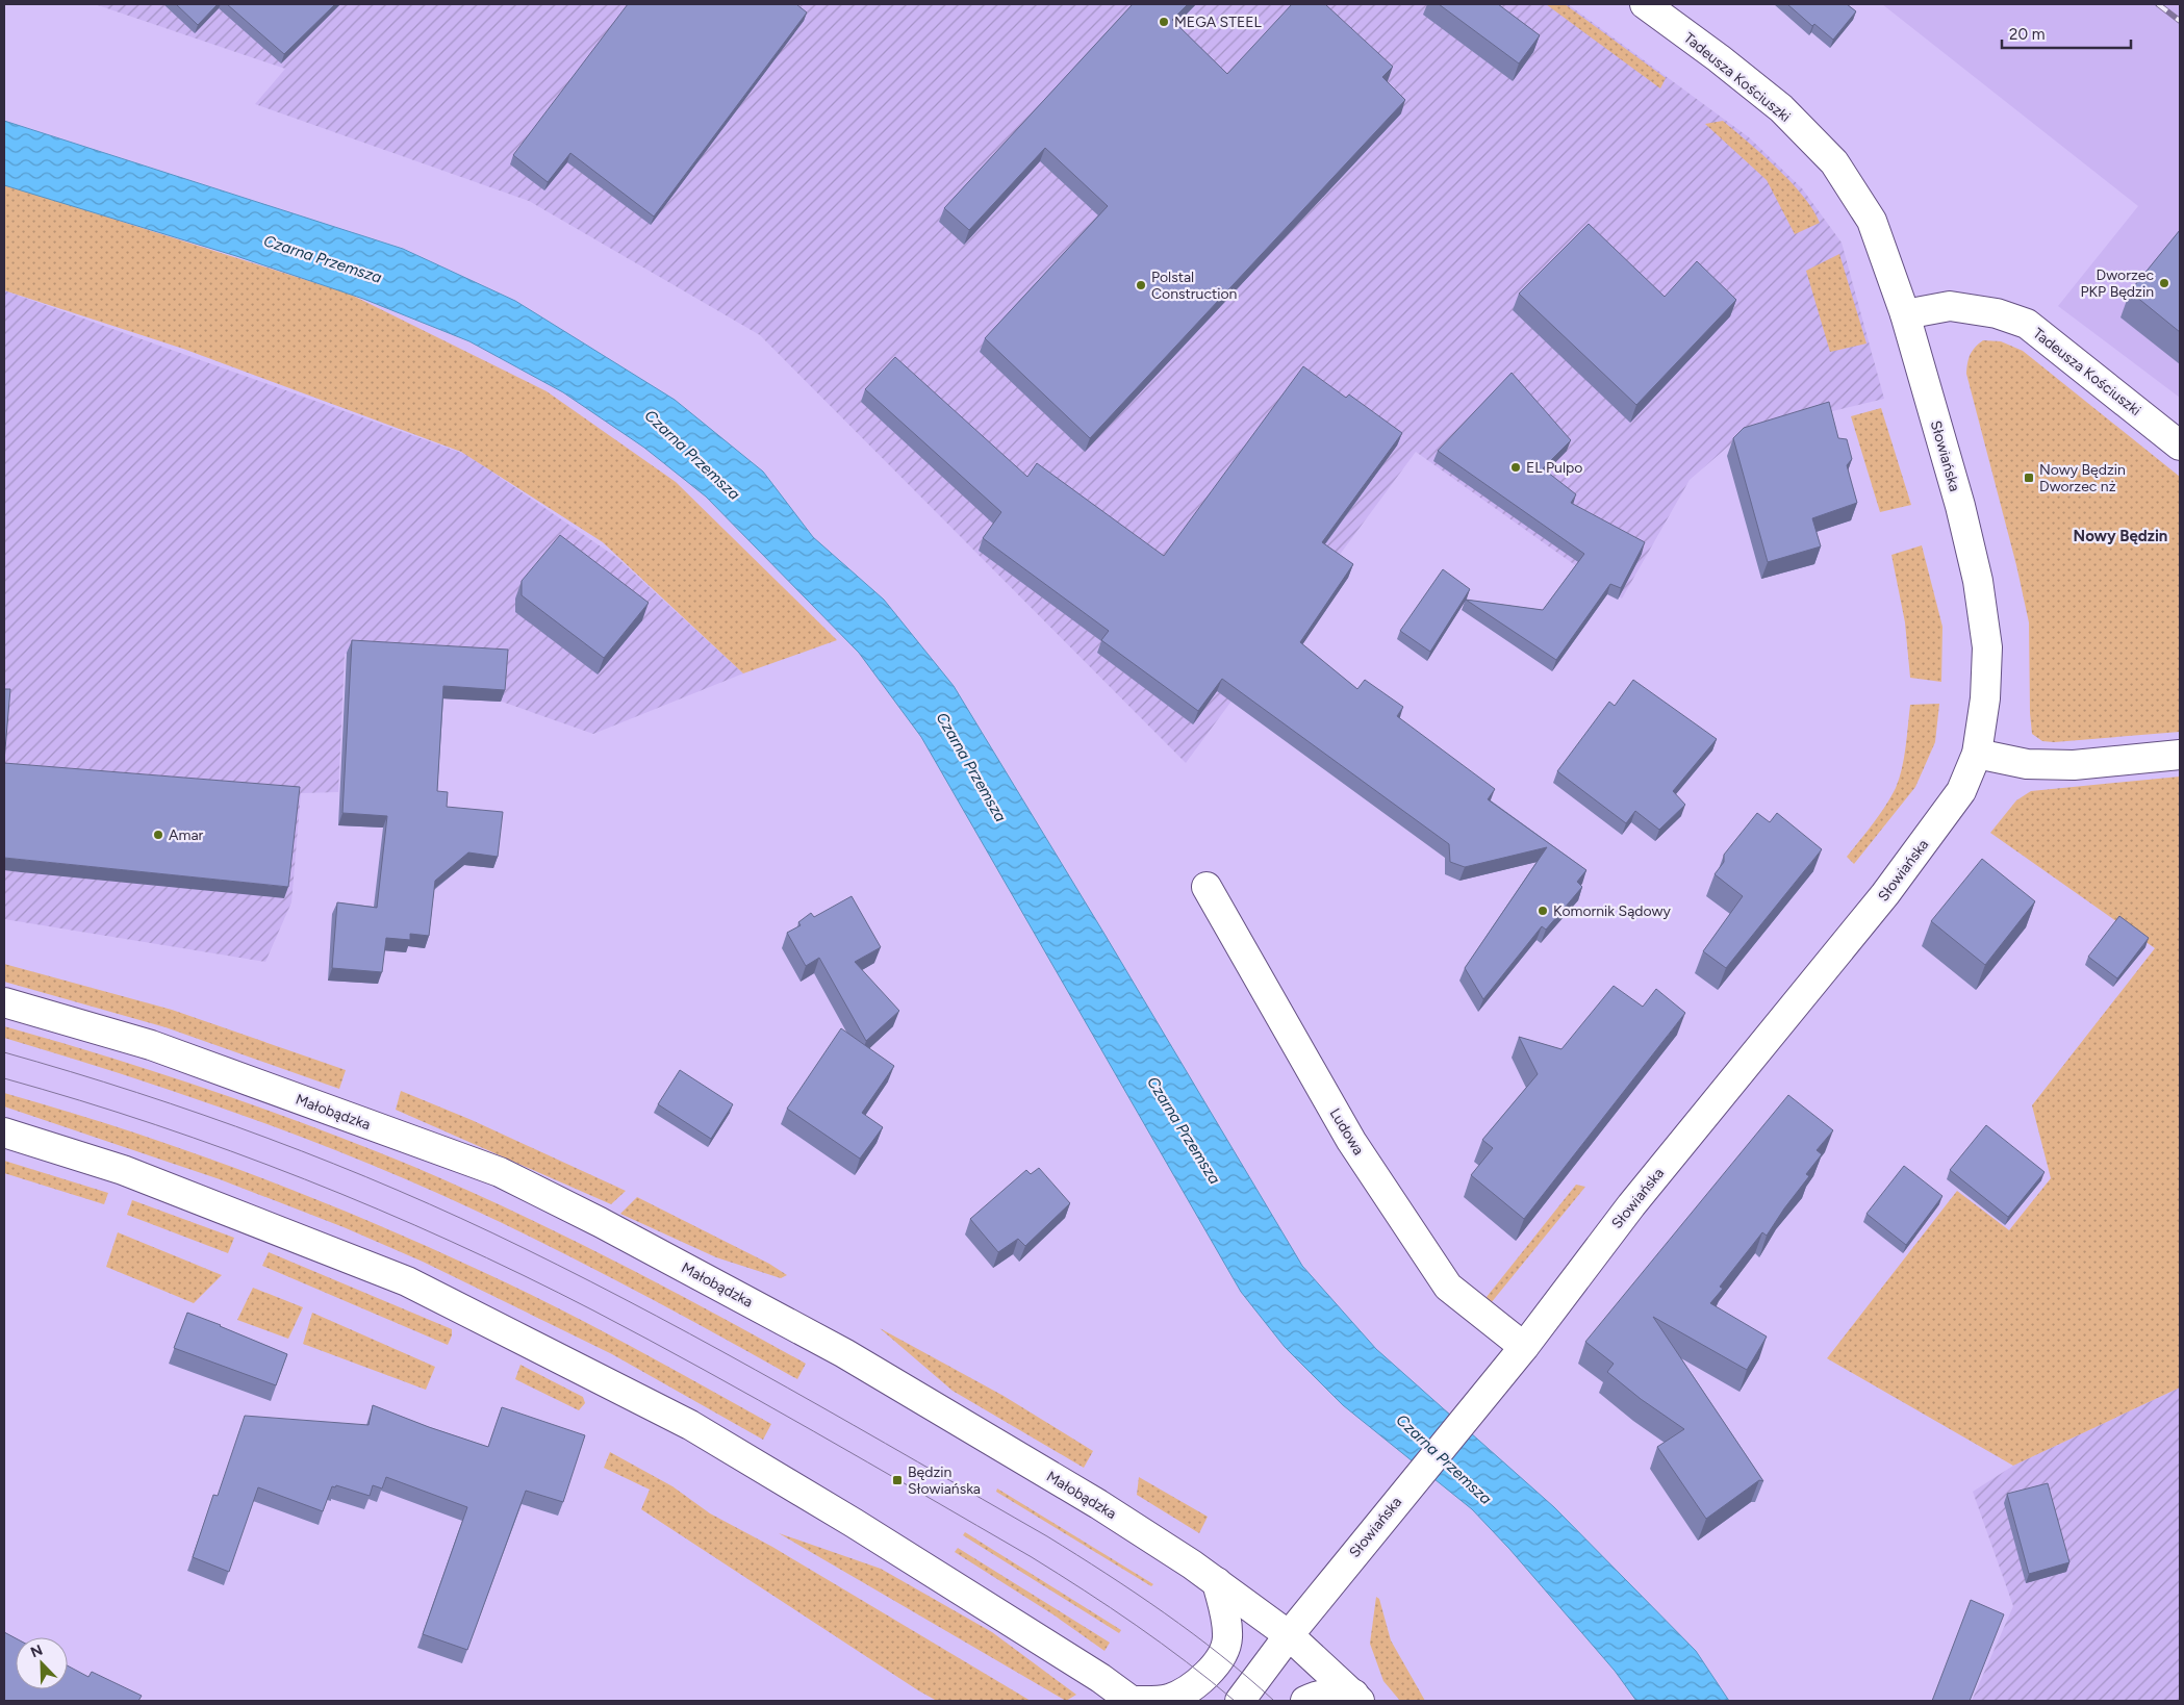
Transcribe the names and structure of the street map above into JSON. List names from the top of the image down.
{
  "streets": {
    "street": [
      "Tadeusza Kościuszki",
      "Słowiańska",
      "Małobądzka",
      "Ludowa"
    ]
  },
  "crossings": [
    ["Tadeusza Kościuszki", "Słowiańska"],
    ["Słowiańska", "Małobądzka"],
    ["Słowiańska", "Ludowa"]
  ],
  "districts": ["Nowy Będzin"],
  "water": ["Czarna Przemsza"],
  "places": {
    "other": [
      "MEGA STEEL",
      "Dworzec PKP Będzin",
      "Polstal Construction",
      "EL Pulpo",
      "Amar",
      "Komornik Sądowy"
    ],
    "transit": ["Nowy Będzin Dworzec nż", "Będzin Słowiańska"]
  },
  "scale_bar": "20 m",
  "north": "top left"
}
